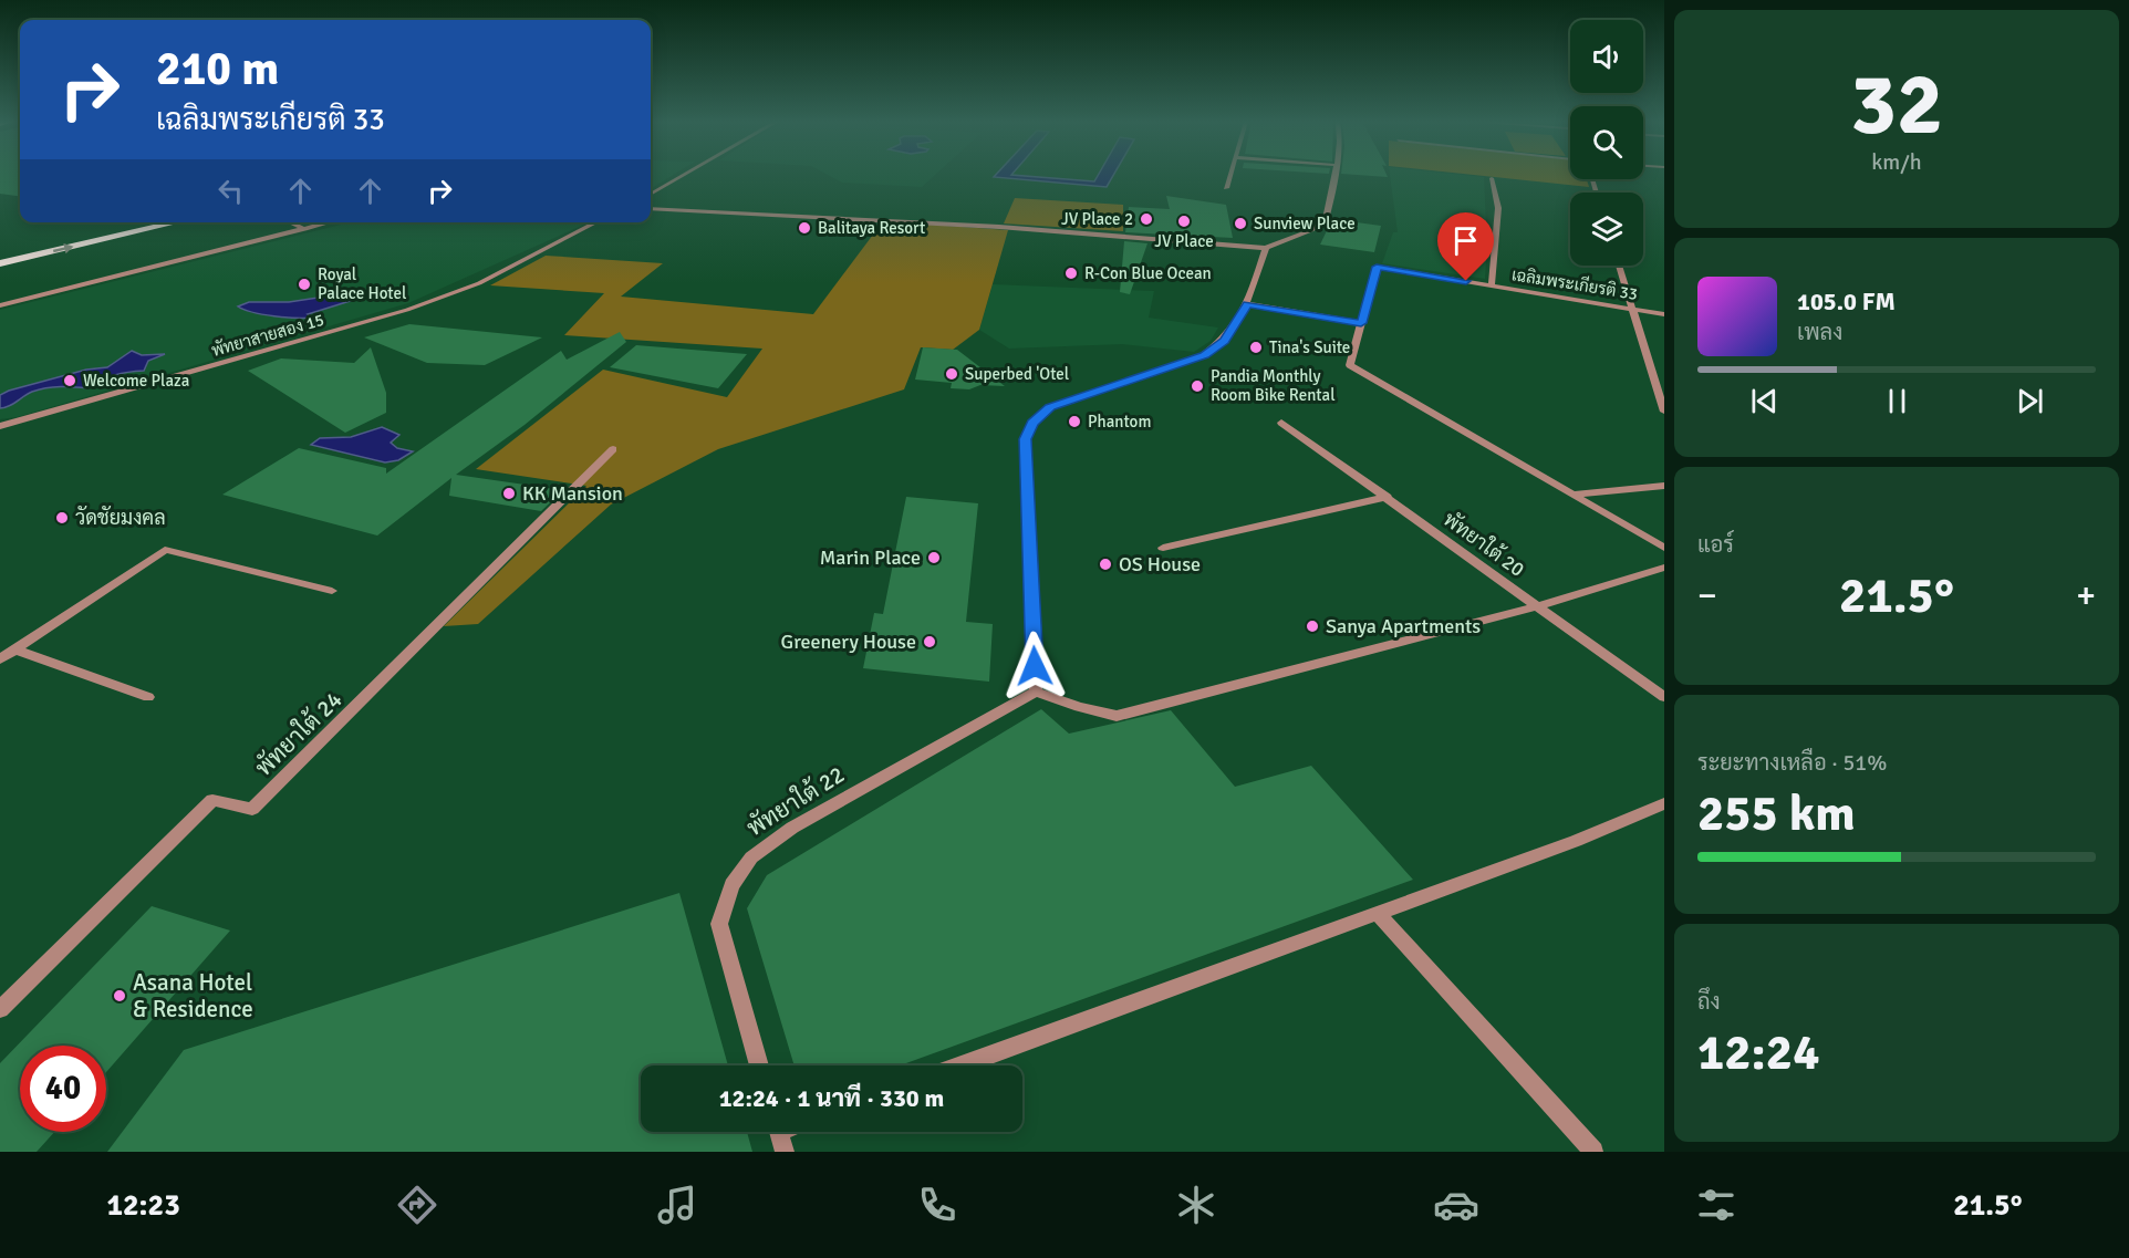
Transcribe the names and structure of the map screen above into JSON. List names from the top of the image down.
{
  "streets": {
    "street": [
      "เฉลิมพระเกียรติ 33",
      "พัทยาสายสอง 15",
      "พัทยาใต้ 20",
      "พัทยาใต้ 24",
      "พัทยาใต้ 22"
    ]
  },
  "places": [
    "JV Place 2",
    "JV Place",
    "Sunview Place",
    "Balitaya Resort",
    "R-Con Blue Ocean",
    "Royal Palace Hotel",
    "Tina's Suite",
    "Superbed 'Otel",
    "Welcome Plaza",
    "Pandia Monthly Room Bike Rental",
    "Phantom",
    "KK Mansion",
    "วัดชัยมงคล",
    "Marin Place",
    "OS House",
    "Sanya Apartments",
    "Greenery House",
    "Asana Hotel & Residence"
  ],
  "page": {
    "tile": [
      ["32", "km/h"],
      "แอร์",
      ["ระยะทางเหลือ · 51%", "255 km"],
      ["ถึง", "12:24"]
    ],
    "turn": ["210 m", "เฉลิมพระเกียรติ 33"],
    "song": ["105.0 FM", "เพลง"],
    "heat": ["−", "21.5°", "+"],
    "limit": "40",
    "trip": "12:24 · 1 นาที · 330 m",
    "tabs": ["12:23", "21.5°"]
  }
}
